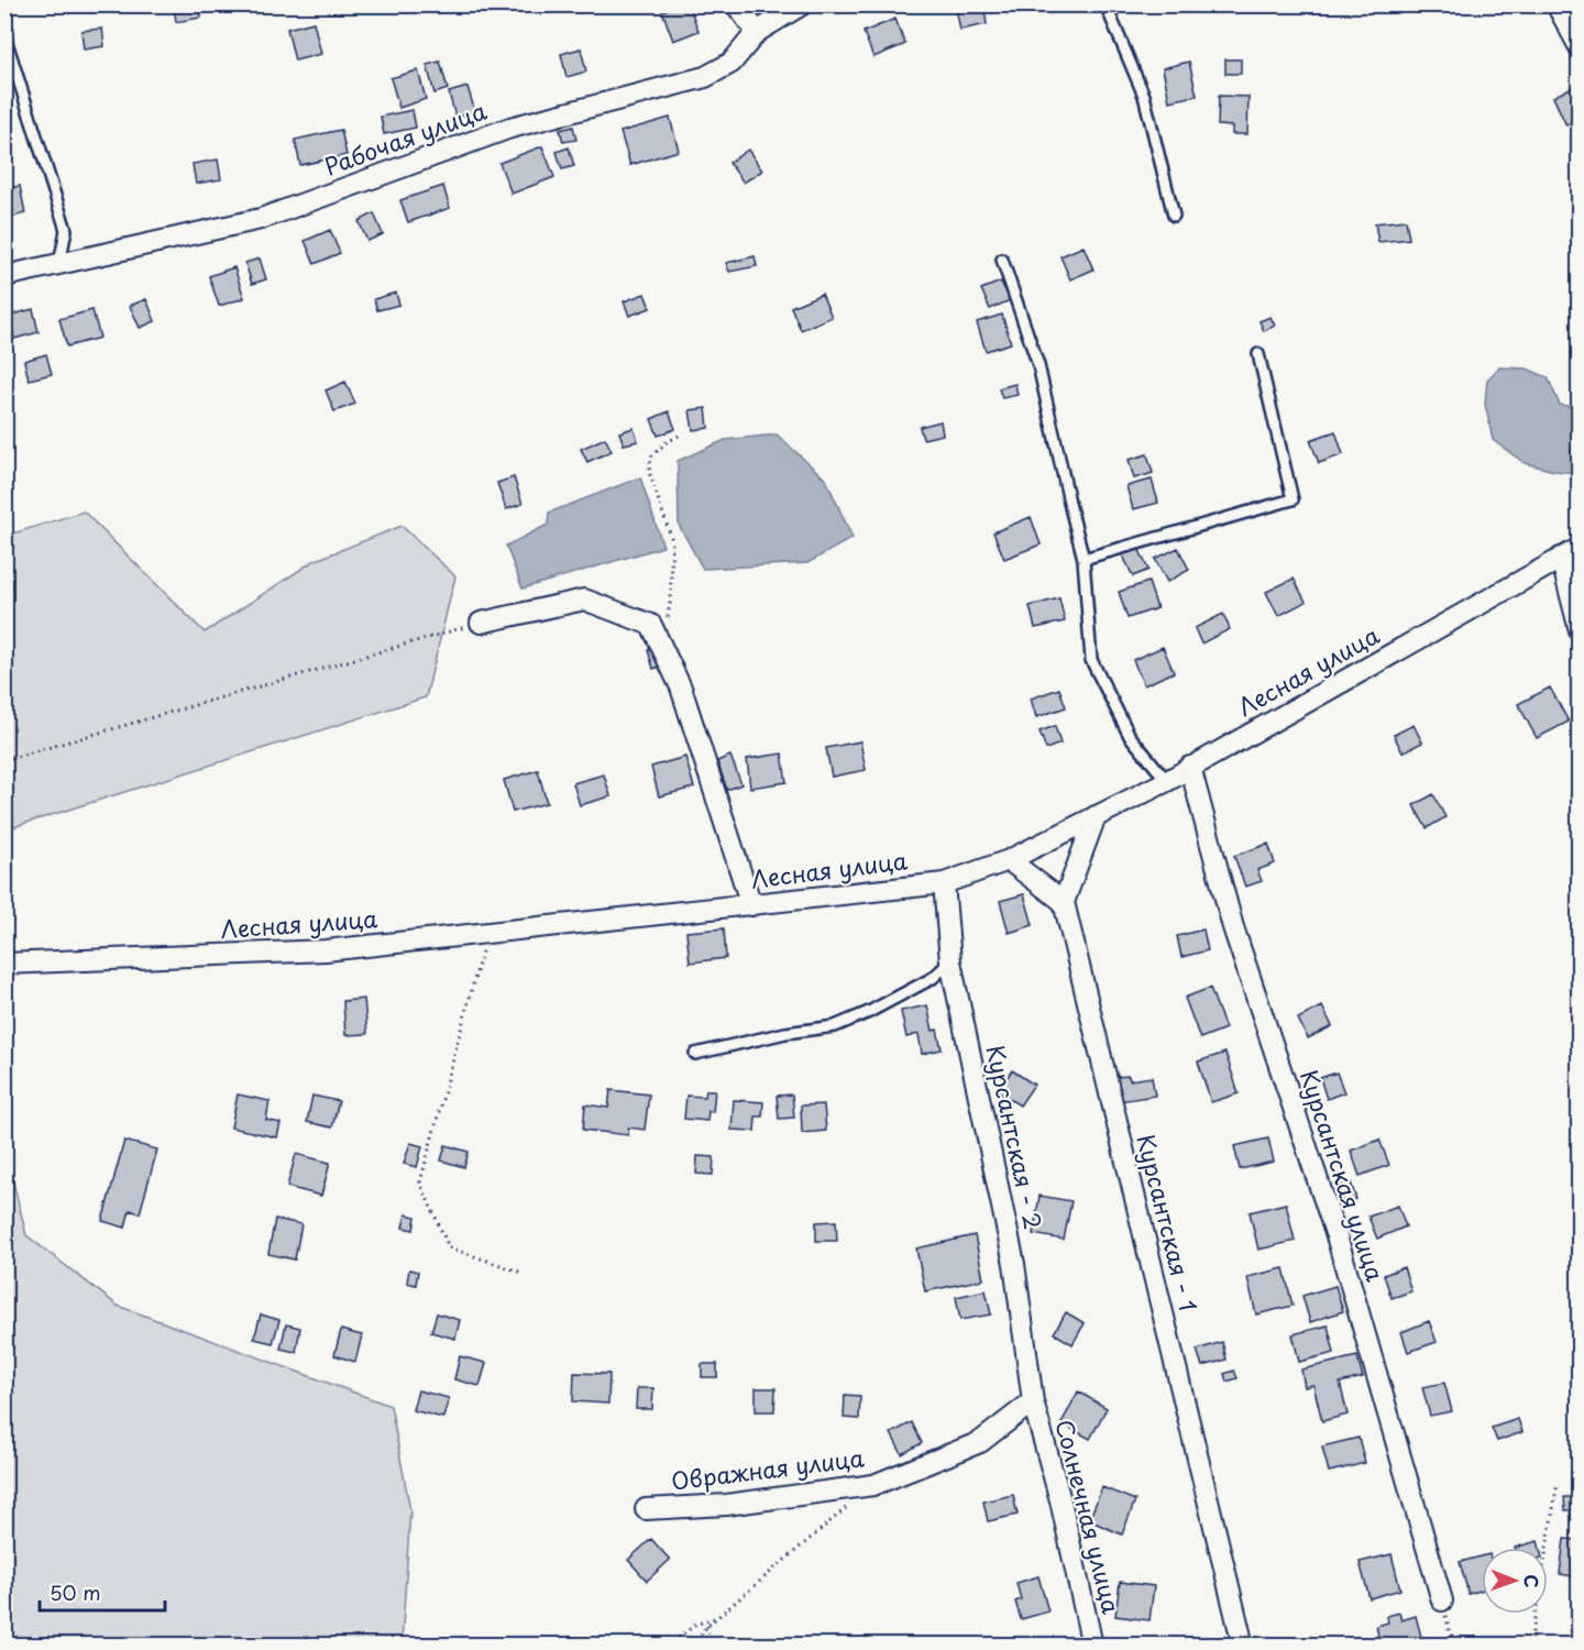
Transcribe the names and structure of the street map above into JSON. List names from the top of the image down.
{
  "streets": {
    "street": [
      "Рабочая улица",
      "Лесная улица",
      "Курсантская - 2",
      "Курсантская улица",
      "Курсантская - 1",
      "Овражная улица",
      "Солнечная улица"
    ]
  },
  "crossings": [
    ["Лесная улица", "Курсантская - 2"],
    ["Лесная улица", "Курсантская улица"],
    ["Курсантская - 2", "Овражная улица"],
    ["Курсантская - 2", "Солнечная улица"],
    ["Овражная улица", "Солнечная улица"]
  ],
  "scale_bar": "50 m",
  "north": "right"
}
